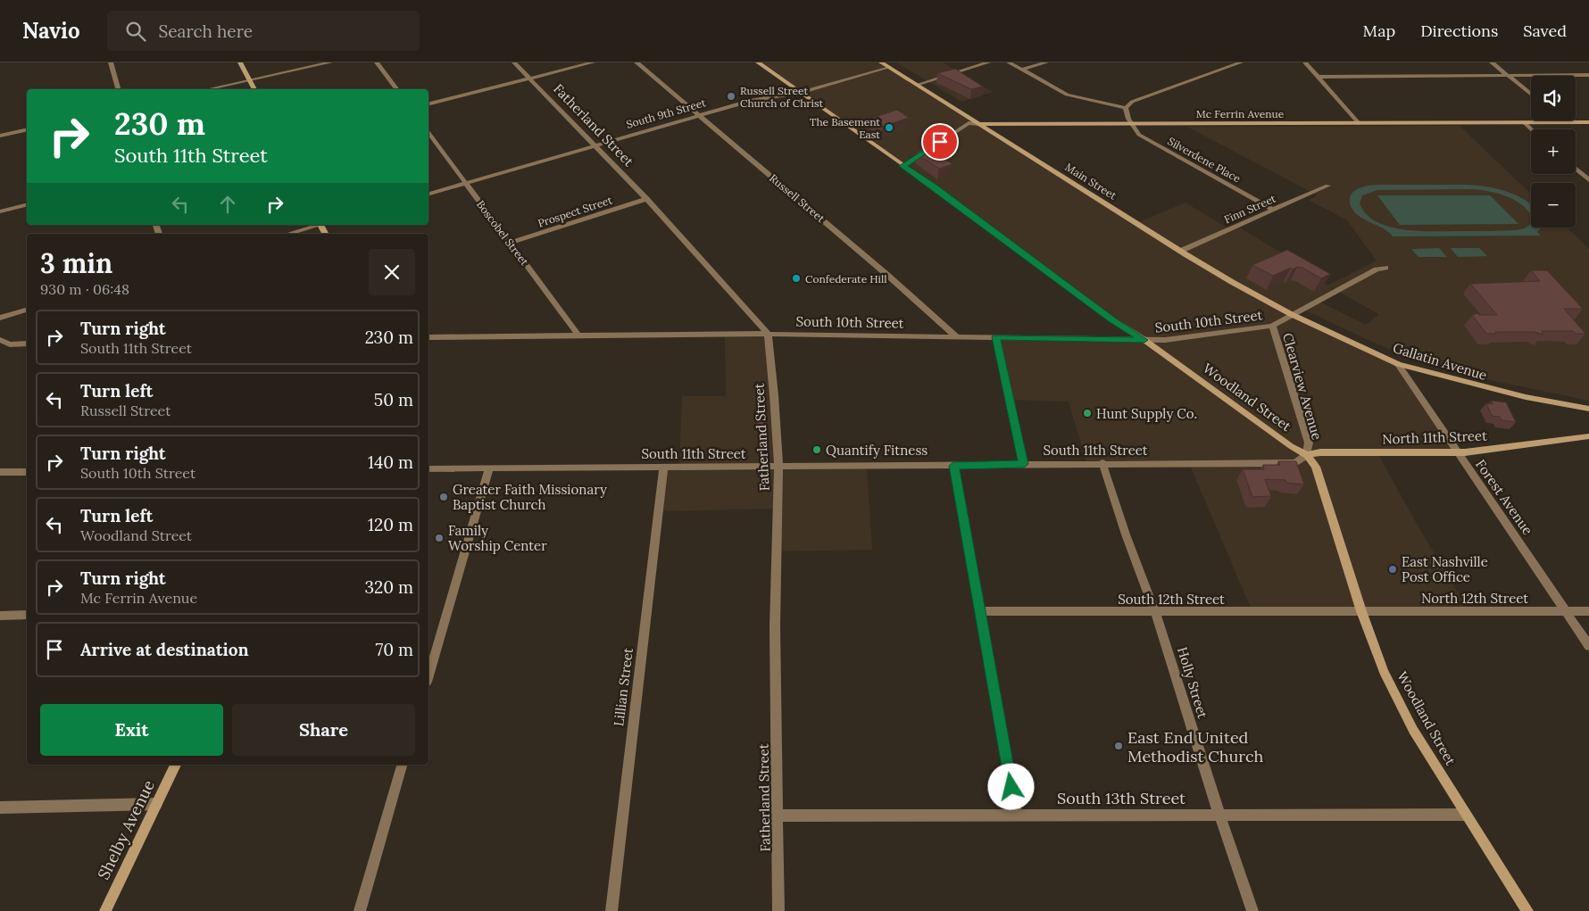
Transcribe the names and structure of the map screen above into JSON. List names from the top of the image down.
{
  "streets": {
    "street": [
      "South 9th Street",
      "Mc Ferrin Avenue",
      "Fatherland Street",
      "Silverdene Place",
      "Main Street",
      "Russell Street",
      "Finn Street",
      "Prospect Street",
      "Boscobel Street",
      "South 10th Street",
      "Gallatin Avenue",
      "Clearview Avenue",
      "Woodland Street",
      "North 11th Street",
      "South 11th Street",
      "Forest Avenue",
      "North 12th Street",
      "South 12th Street",
      "Holly Street",
      "Lillian Street",
      "South 13th Street",
      "Shelby Avenue"
    ]
  },
  "crossings": [
    ["South 9th Street", "Fatherland Street"],
    ["South 9th Street", "Main Street"],
    ["South 9th Street", "Russell Street"],
    ["South 9th Street", "Boscobel Street"],
    ["South 9th Street", "Woodland Street"],
    ["Mc Ferrin Avenue", "Silverdene Place"],
    ["Mc Ferrin Avenue", "Main Street"],
    ["Mc Ferrin Avenue", "Woodland Street"],
    ["Fatherland Street", "Prospect Street"],
    ["Fatherland Street", "South 10th Street"],
    ["Fatherland Street", "South 11th Street"],
    ["Fatherland Street", "South 13th Street"],
    ["Silverdene Place", "Finn Street"],
    ["Main Street", "Finn Street"],
    ["Main Street", "Gallatin Avenue"],
    ["Russell Street", "South 10th Street"],
    ["Prospect Street", "Boscobel Street"],
    ["Boscobel Street", "South 10th Street"],
    ["South 10th Street", "Clearview Avenue"],
    ["South 10th Street", "Woodland Street"],
    ["Gallatin Avenue", "Forest Avenue"],
    ["Clearview Avenue", "Woodland Street"],
    ["Clearview Avenue", "North 11th Street"],
    ["Clearview Avenue", "South 11th Street"],
    ["Woodland Street", "North 11th Street"],
    ["Woodland Street", "South 11th Street"],
    ["Woodland Street", "North 12th Street"],
    ["Woodland Street", "South 12th Street"],
    ["Woodland Street", "South 13th Street"],
    ["North 11th Street", "South 11th Street"],
    ["North 11th Street", "Forest Avenue"],
    ["South 11th Street", "Holly Street"],
    ["South 11th Street", "Lillian Street"],
    ["Forest Avenue", "North 12th Street"],
    ["North 12th Street", "South 12th Street"],
    ["South 12th Street", "Holly Street"],
    ["Holly Street", "South 13th Street"]
  ],
  "places": [
    "Russell Street Church of Christ",
    "The Basement East",
    "Confederate Hill",
    "Hunt Supply Co.",
    "Quantify Fitness",
    "Greater Faith Missionary Baptist Church",
    "Family Worship Center",
    "East Nashville Post Office",
    "East End United Methodist Church"
  ],
  "page": {
    "header": "Navio",
    "search": "Search here",
    "nav": ["Map", "Directions", "Saved"],
    "map_buttons": ["+", "−"],
    "turn": ["230 m", "South 11th Street"],
    "heading": ["3 min", "930 m · 06:48"],
    "list": [
      {
        "name": "Turn right",
        "note": "South 11th Street",
        "value": "230 m"
      },
      {
        "name": "Turn left",
        "note": "Russell Street",
        "value": "50 m"
      },
      {
        "name": "Turn right",
        "note": "South 10th Street",
        "value": "140 m"
      },
      {
        "name": "Turn left",
        "note": "Woodland Street",
        "value": "120 m"
      },
      {
        "name": "Turn right",
        "note": "Mc Ferrin Avenue",
        "value": "320 m"
      },
      {
        "name": "Arrive at destination",
        "value": "70 m"
      }
    ],
    "buttons": ["Exit", "Share"]
  }
}
